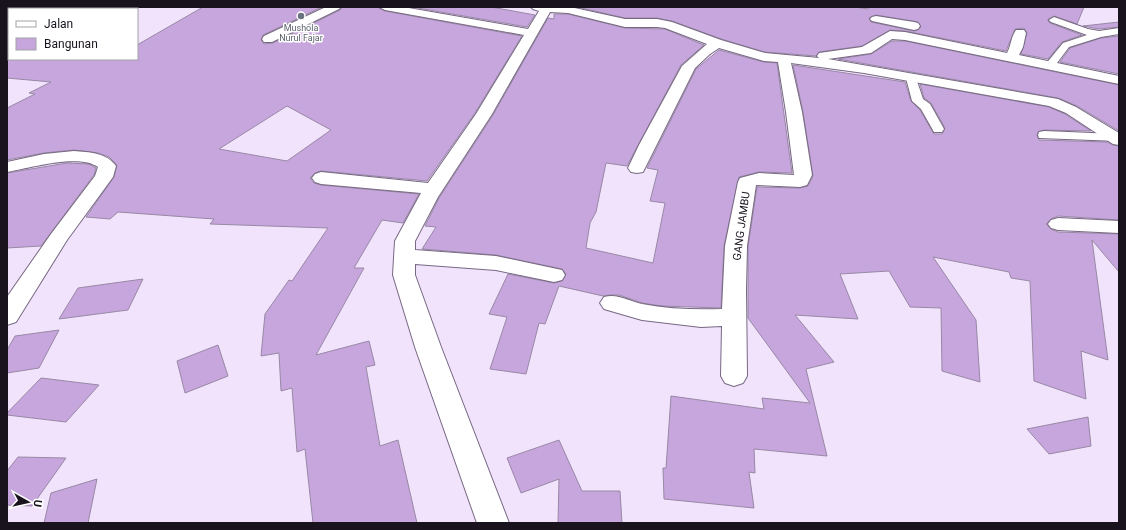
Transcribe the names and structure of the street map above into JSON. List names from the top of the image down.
{
  "streets": {
    "street": ["GANG JAMBU"]
  },
  "places": ["Mushola Nurul Fajar"],
  "legend": ["Jalan", "Bangunan"],
  "north": "right"
}
